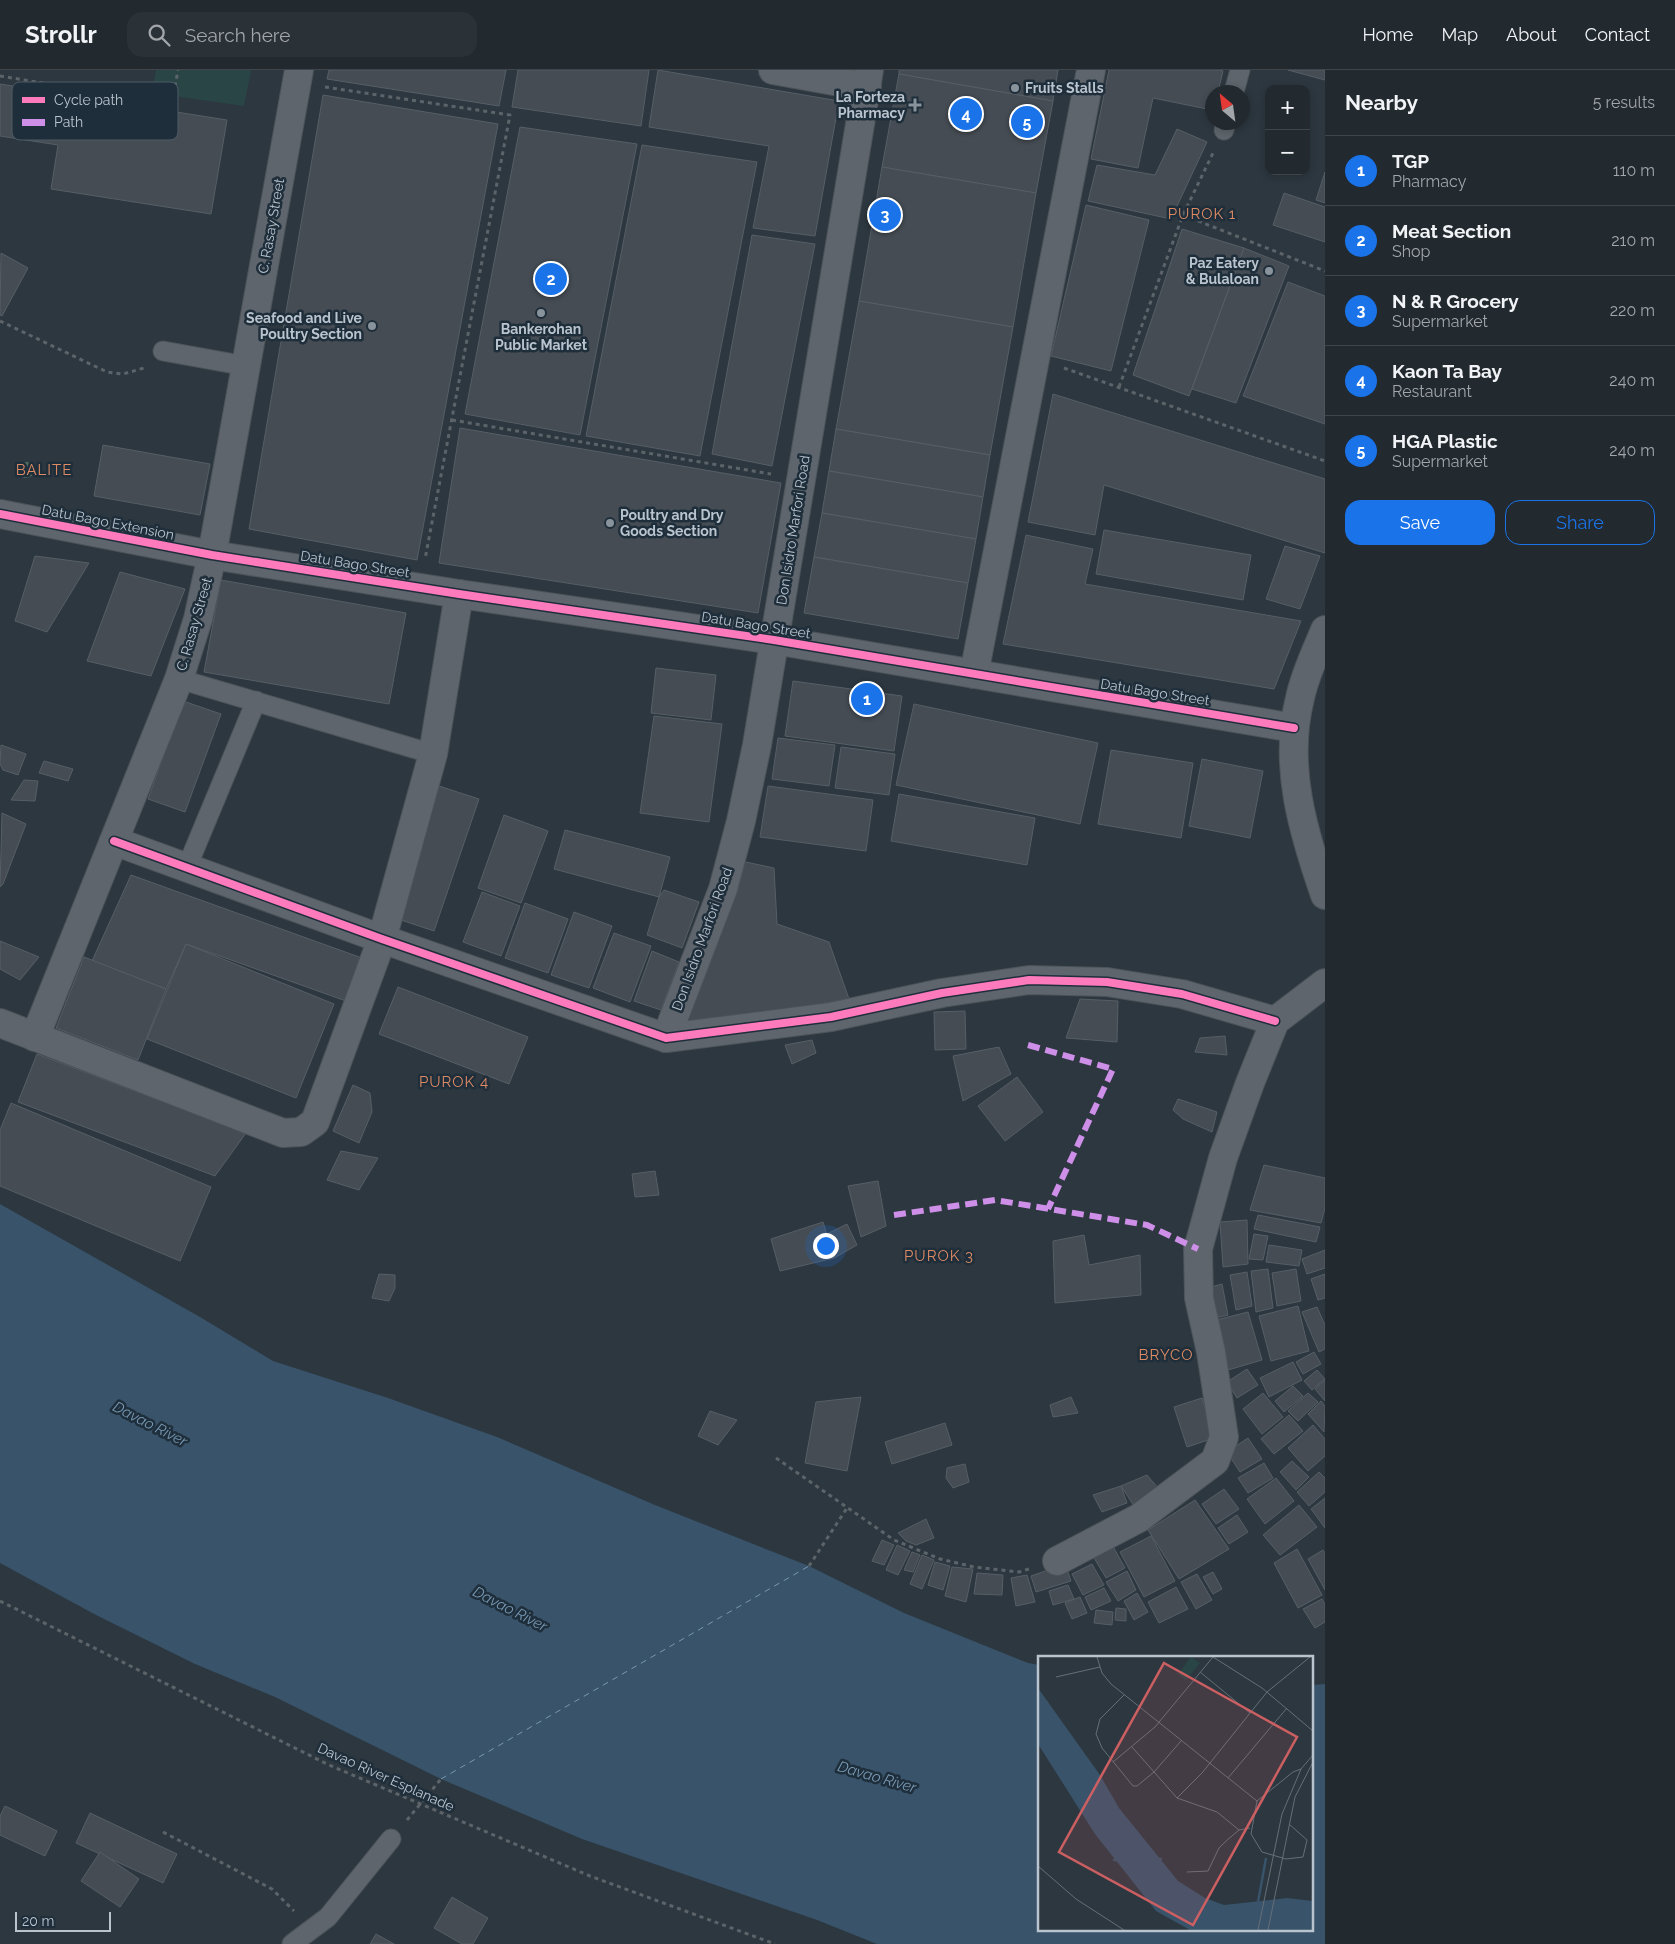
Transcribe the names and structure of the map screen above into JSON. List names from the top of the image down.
{
  "streets": {
    "street": [
      "C. Rasay Street",
      "Datu Bago Extension",
      "Don Isidro Marfori Road",
      "Datu Bago Street"
    ],
    "path": ["Davao River Esplanade"]
  },
  "crossings": [
    ["C. Rasay Street", "Datu Bago Extension"],
    ["C. Rasay Street", "Datu Bago Street"],
    ["Datu Bago Extension", "Datu Bago Street"],
    ["Don Isidro Marfori Road", "Datu Bago Street"]
  ],
  "districts": [
    "PUROK 1",
    "BALITE",
    "PUROK 4",
    "PUROK 3",
    "BRYCO"
  ],
  "water": ["Davao River"],
  "places": {
    "other": [
      "Fruits Stalls",
      "Paz Eatery & Bulaloan",
      "Bankerohan Public Market",
      "Seafood and Live Poultry Section",
      "Poultry and Dry Goods Section"
    ],
    "health": ["La Forteza Pharmacy"]
  },
  "legend": ["Cycle path", "Path"],
  "scale_bar": "20 m",
  "north": "top left",
  "page": {
    "header": "Strollr",
    "search": "Search here",
    "nav": [
      "Home",
      "Map",
      "About",
      "Contact"
    ],
    "heading": ["Nearby", "5 results"],
    "map_buttons": ["+", "−"],
    "pins": [
      "4",
      "5",
      "3",
      "2",
      "1"
    ],
    "list": [
      {
        "mark": "1",
        "name": "TGP",
        "note": "Pharmacy",
        "value": "110 m"
      },
      {
        "mark": "2",
        "name": "Meat Section",
        "note": "Shop",
        "value": "210 m"
      },
      {
        "mark": "3",
        "name": "N & R Grocery",
        "note": "Supermarket",
        "value": "220 m"
      },
      {
        "mark": "4",
        "name": "Kaon Ta Bay",
        "note": "Restaurant",
        "value": "240 m"
      },
      {
        "mark": "5",
        "name": "HGA Plastic",
        "note": "Supermarket",
        "value": "240 m"
      }
    ],
    "buttons": ["Save", "Share"],
    "scale": "20 m"
  }
}
